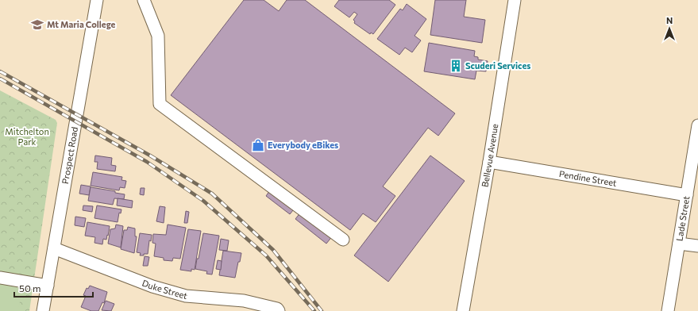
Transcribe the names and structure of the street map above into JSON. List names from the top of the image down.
{
  "streets": {
    "street": [
      "Prospect Road",
      "Bellevue Avenue",
      "Pendine Street",
      "Lade Street",
      "Duke Street"
    ]
  },
  "crossings": [
    ["Prospect Road", "Duke Street"],
    ["Bellevue Avenue", "Pendine Street"],
    ["Pendine Street", "Lade Street"]
  ],
  "parks": ["Mitchelton Park"],
  "places": {
    "school or university": ["Mt Maria College"],
    "building": ["Scuderi Services"],
    "shop": ["Everybody eBikes"]
  },
  "scale_bar": "50 m",
  "north": "top"
}
